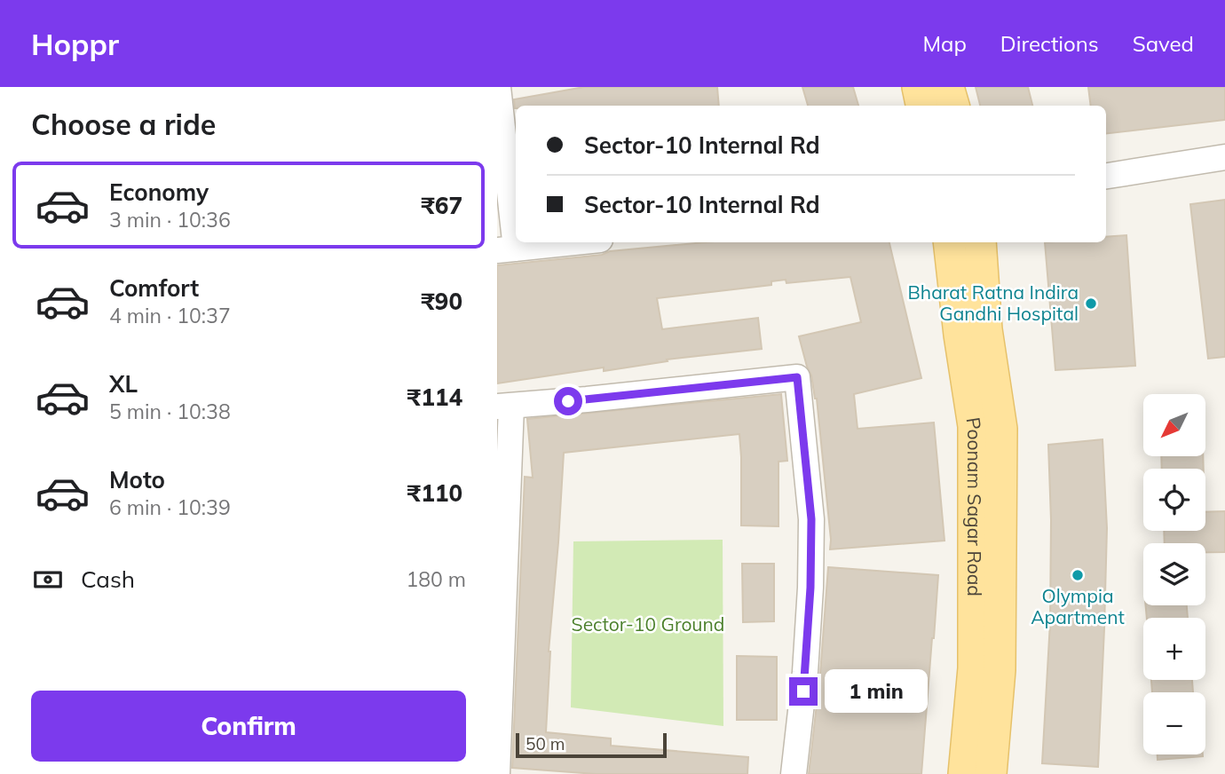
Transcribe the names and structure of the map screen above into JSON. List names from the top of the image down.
{
  "streets": {
    "main road": ["Poonam Sagar Road"]
  },
  "parks": ["Sector-10 Ground"],
  "places": ["Bharat Ratna Indira Gandhi Hospital", "Olympia Apartment"],
  "scale_bar": "50 m",
  "north": "bottom left",
  "page": {
    "header": "Hoppr",
    "nav": ["Map", "Directions", "Saved"],
    "heading": "Choose a ride",
    "banner": ["Sector-10 Internal Rd", "Sector-10 Internal Rd"],
    "list": [
      {
        "name": "Economy",
        "note": "3 min · 10:36",
        "value": "₹67"
      },
      {
        "name": "Comfort",
        "note": "4 min · 10:37",
        "value": "₹90"
      },
      {
        "name": "XL",
        "note": "5 min · 10:38",
        "value": "₹114"
      },
      {
        "name": "Moto",
        "note": "6 min · 10:39",
        "value": "₹110"
      }
    ],
    "map_buttons": ["+", "−"],
    "pay": ["Cash", "180 m"],
    "bubble": "1 min",
    "buttons": "Confirm",
    "scale": "50 m"
  }
}
